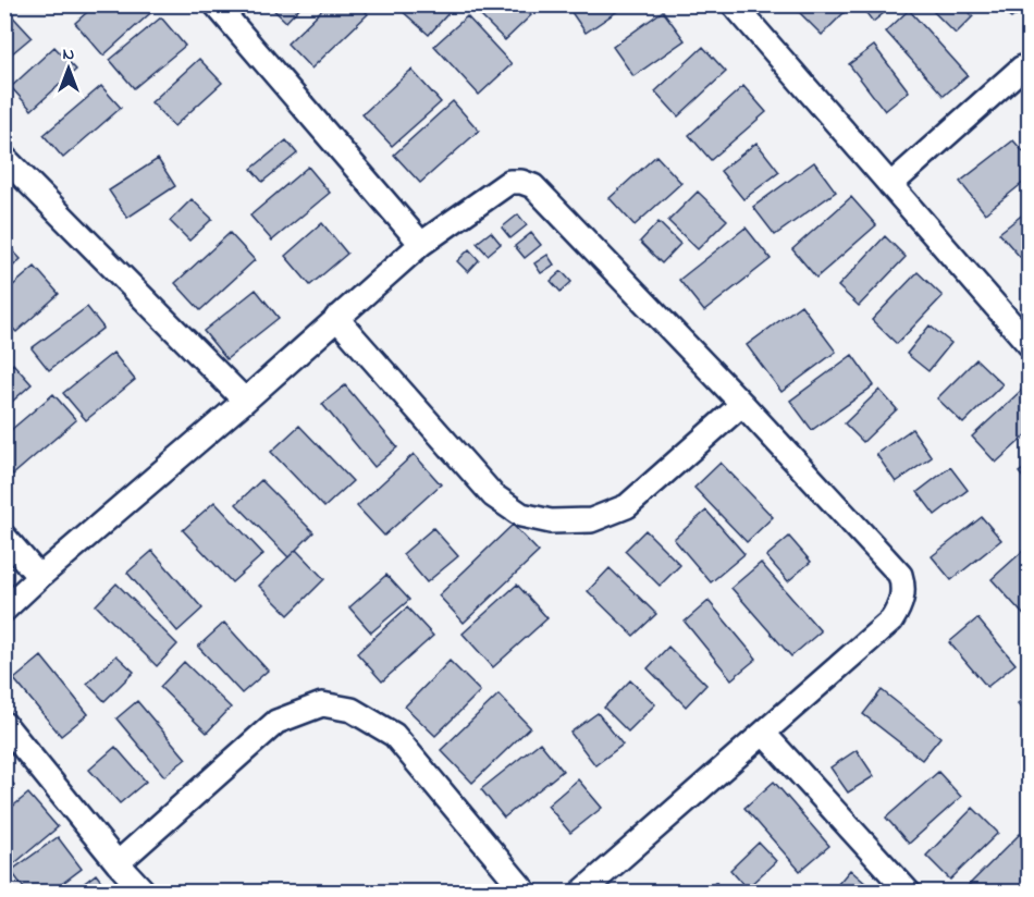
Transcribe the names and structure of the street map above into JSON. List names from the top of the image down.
{
  "north": "top"
}
